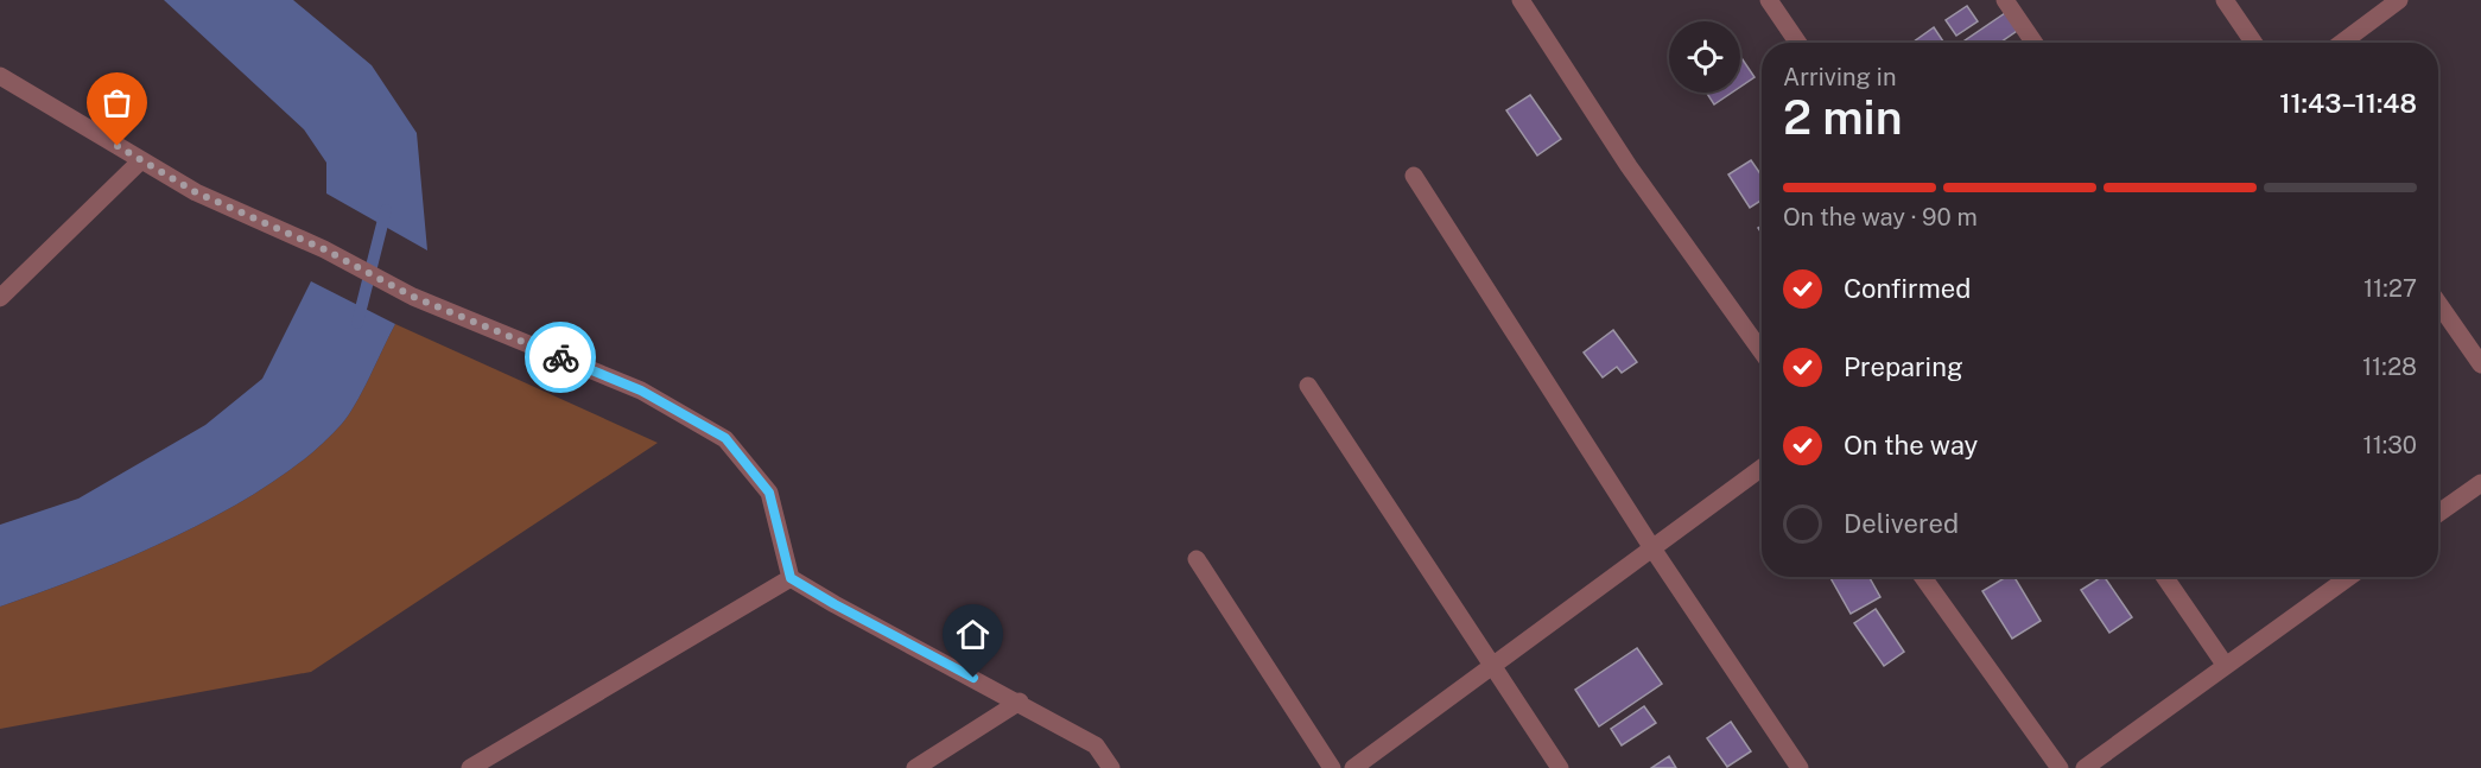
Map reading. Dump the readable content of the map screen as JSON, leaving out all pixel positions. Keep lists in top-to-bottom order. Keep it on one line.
{"page":{"heading":["2 min","Arriving in","11:43–11:48"],"bar":"On the way · 90 m","list":[["Confirmed","11:27"],["Preparing","11:28"],["On the way","11:30"],"Delivered"]}}
